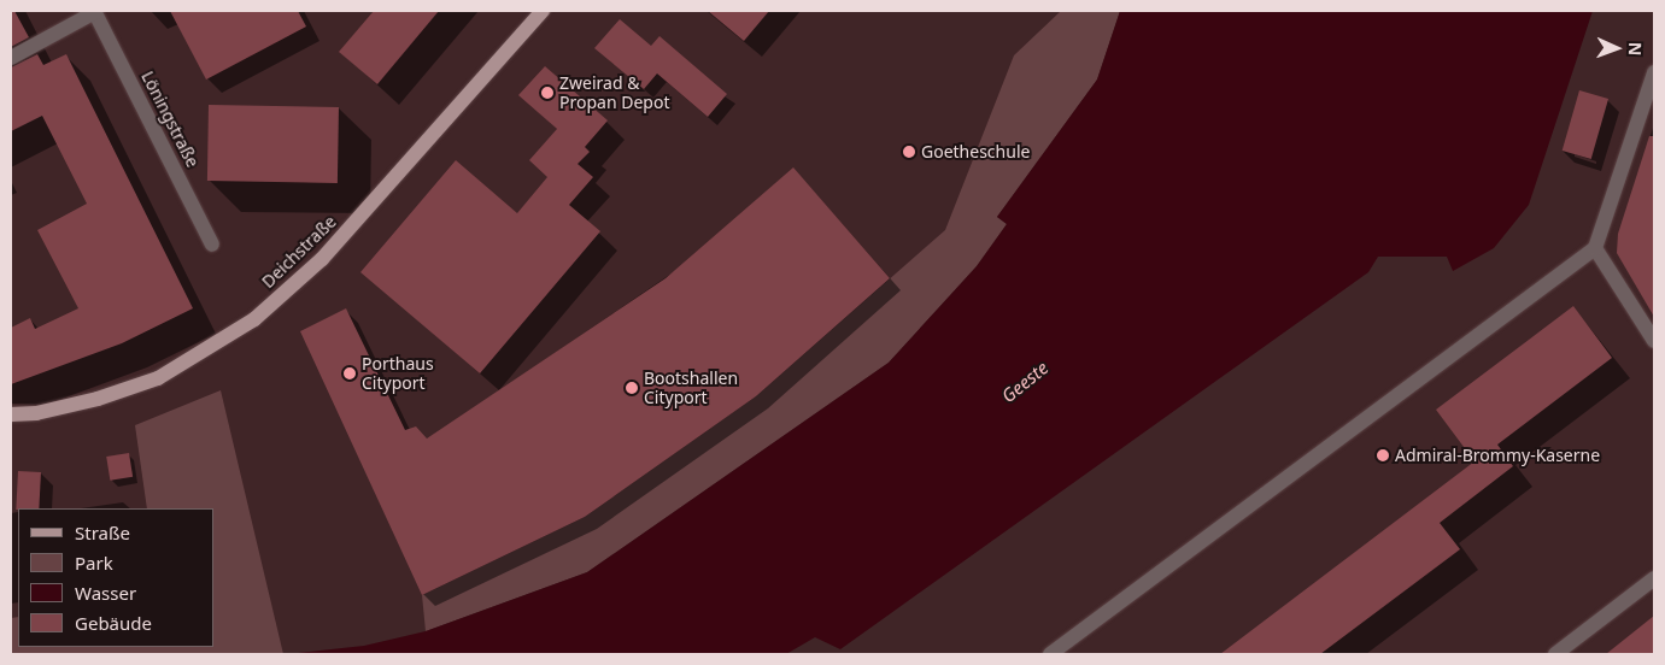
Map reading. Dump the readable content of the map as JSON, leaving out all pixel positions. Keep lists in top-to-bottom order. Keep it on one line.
{"streets":{"main road":["Deichstraße"],"street":["Löningstraße"]},"water":["Geeste"],"places":["Zweirad & Propan Depot","Goetheschule","Porthaus Cityport","Bootshallen Cityport","Admiral-Brommy-Kaserne"],"legend":["Straße","Park","Wasser","Gebäude"],"north":"right"}
